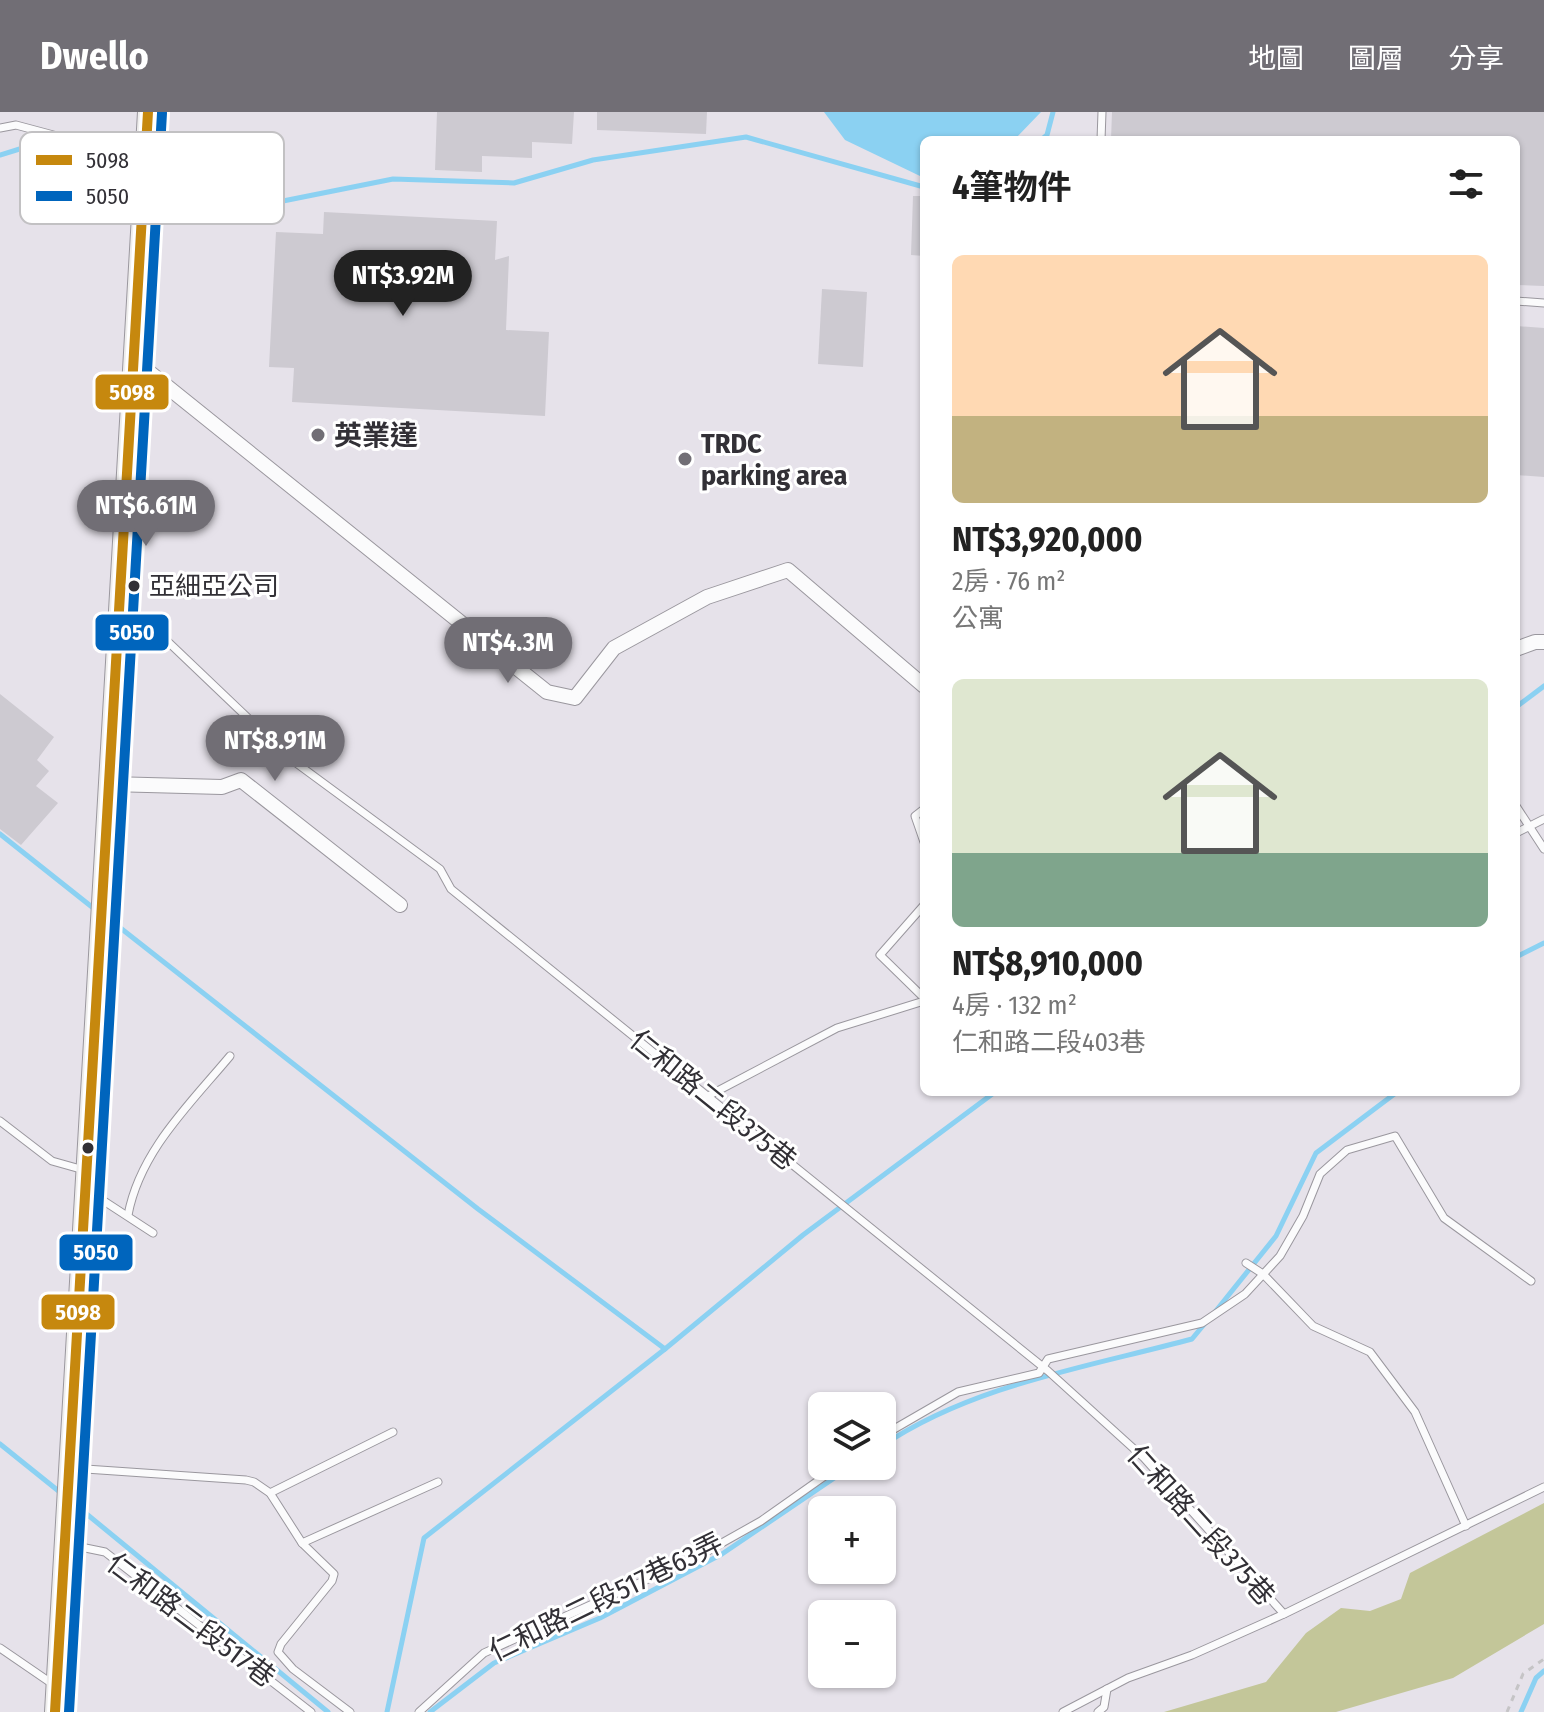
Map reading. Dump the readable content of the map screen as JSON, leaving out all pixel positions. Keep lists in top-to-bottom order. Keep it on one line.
{"streets":{"lane":["仁和路二段375巷","仁和路二段517巷63弄","仁和路二段517巷"]},"places":["英業達","TRDC parking area","亞細亞公司"],"lines":["transit line 5098","transit line 5050"],"legend":["5098","5050"],"page":{"header":"Dwello","nav":["地圖","圖層","分享"],"heading":"4筆物件","list":[{"name":"NT$3,920,000","note":"2房 · 76 m² · 公寓"},{"name":"NT$8,910,000","note":"4房 · 132 m² · 仁和路二段403巷"}],"price":["NT$3.92M","NT$6.61M","NT$4.3M","NT$8.91M"],"map_buttons":["+","−"]}}
